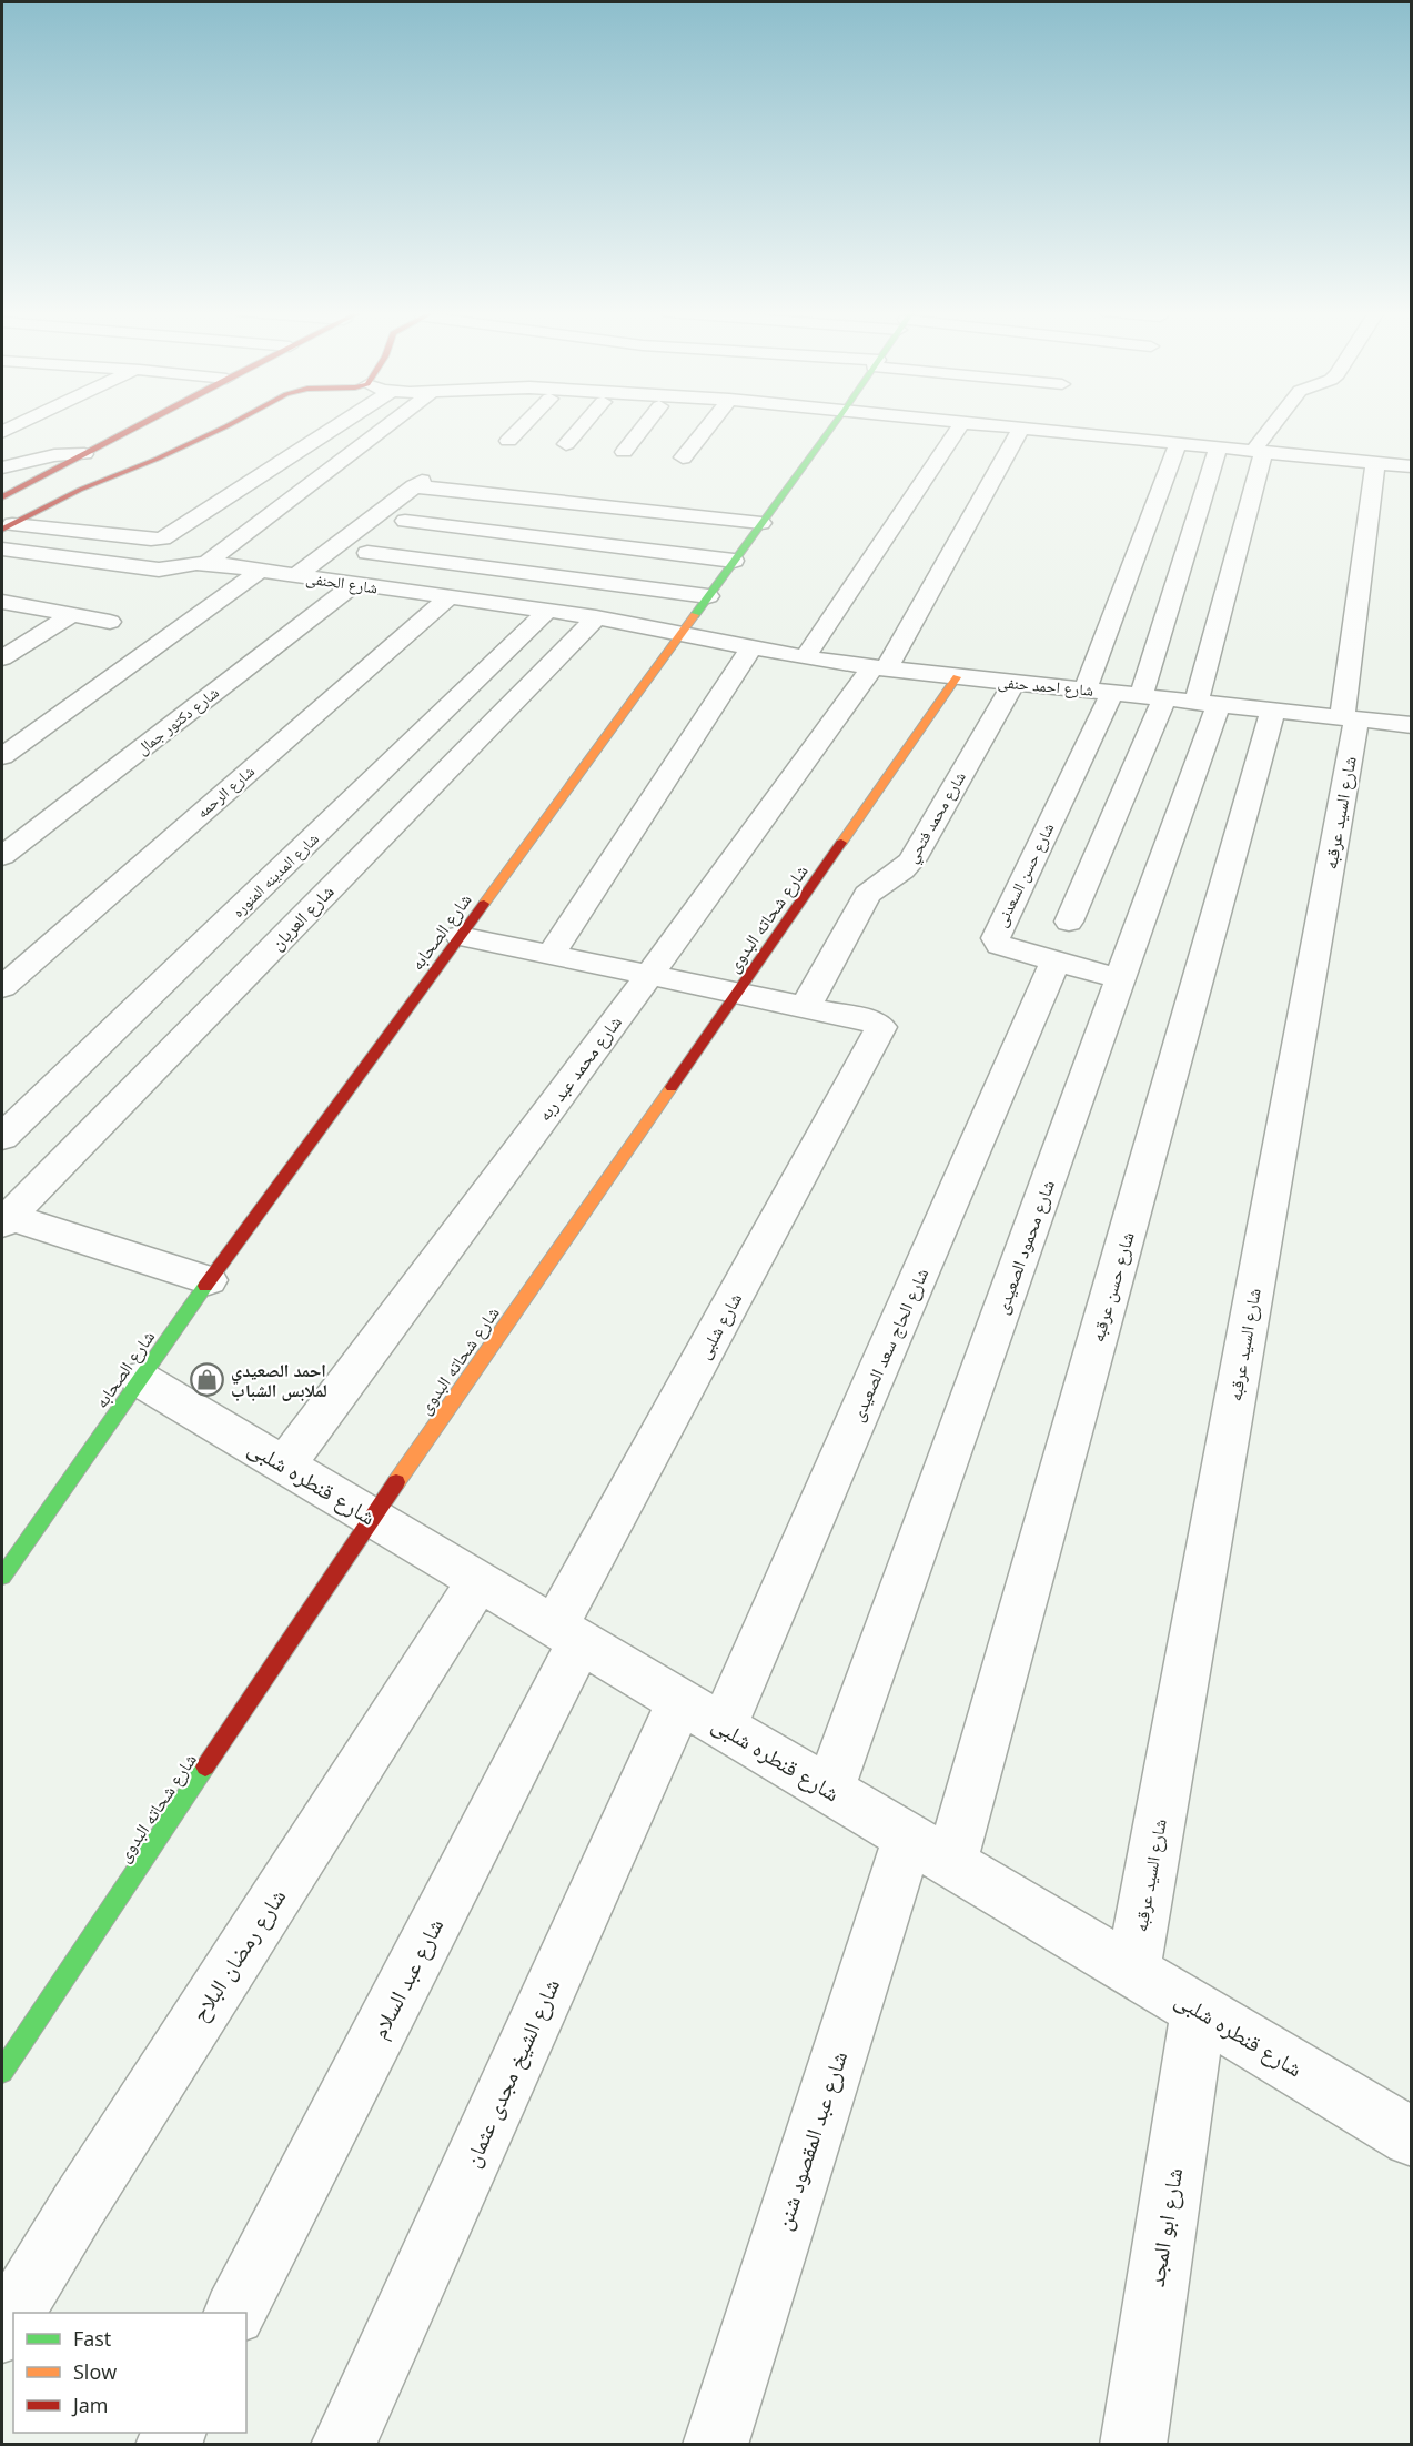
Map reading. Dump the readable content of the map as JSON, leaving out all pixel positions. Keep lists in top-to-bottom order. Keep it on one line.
{"streets":{"street":["شارع الحنفى","شارع احمد حنفى","شارع دكتور جمال","شارع الرحمه","شارع السيد عرقبه","شارع محمد فتحي","شارع المدينه المنوره","شارع حسن السعدنى","شارع العريان","شارع شحاته البدوى","شارع الصحابه","شارع محمد عبد ربه","شارع محمود الصعيدى","شارع حسن عرقبه","شارع شلبى","شارع الحاج سعد الصعيدى","شارع قنطره شلبى","شارع رمضان البلاح","شارع عبد السلام","شارع الشيخ مجدى عثمان","شارع عبد المقصود شنن","شارع ابو المجد"]},"crossings":[["شارع الحنفى","شارع احمد حنفى"],["شارع الحنفى","شارع دكتور جمال"],["شارع الحنفى","شارع الرحمه"],["شارع الحنفى","شارع المدينه المنوره"],["شارع الحنفى","شارع العريان"],["شارع الحنفى","شارع الصحابه"],["شارع احمد حنفى","شارع السيد عرقبه"],["شارع احمد حنفى","شارع محمد فتحي"],["شارع احمد حنفى","شارع حسن السعدنى"],["شارع احمد حنفى","شارع شحاته البدوى"],["شارع احمد حنفى","شارع الصحابه"],["شارع احمد حنفى","شارع محمد عبد ربه"],["شارع احمد حنفى","شارع محمود الصعيدى"],["شارع احمد حنفى","شارع حسن عرقبه"],["شارع دكتور جمال","شارع الصحابه"],["شارع السيد عرقبه","شارع قنطره شلبى"],["شارع محمد فتحي","شارع شلبى"],["شارع حسن السعدنى","شارع محمود الصعيدى"],["شارع حسن السعدنى","شارع الحاج سعد الصعيدى"],["شارع شحاته البدوى","شارع قنطره شلبى"],["شارع الصحابه","شارع قنطره شلبى"],["شارع محمد عبد ربه","شارع قنطره شلبى"],["شارع محمود الصعيدى","شارع قنطره شلبى"],["شارع حسن عرقبه","شارع قنطره شلبى"],["شارع حسن عرقبه","شارع عبد المقصود شنن"],["شارع شلبى","شارع قنطره شلبى"],["شارع شلبى","شارع عبد السلام"],["شارع الحاج سعد الصعيدى","شارع قنطره شلبى"],["شارع الحاج سعد الصعيدى","شارع الشيخ مجدى عثمان"],["شارع قنطره شلبى","شارع رمضان البلاح"],["شارع قنطره شلبى","شارع عبد السلام"],["شارع قنطره شلبى","شارع الشيخ مجدى عثمان"],["شارع قنطره شلبى","شارع عبد المقصود شنن"],["شارع قنطره شلبى","شارع ابو المجد"]],"places":{"shop":["احمد الصعيدي لملابس الشباب"]},"legend":["Fast","Slow","Jam"]}
